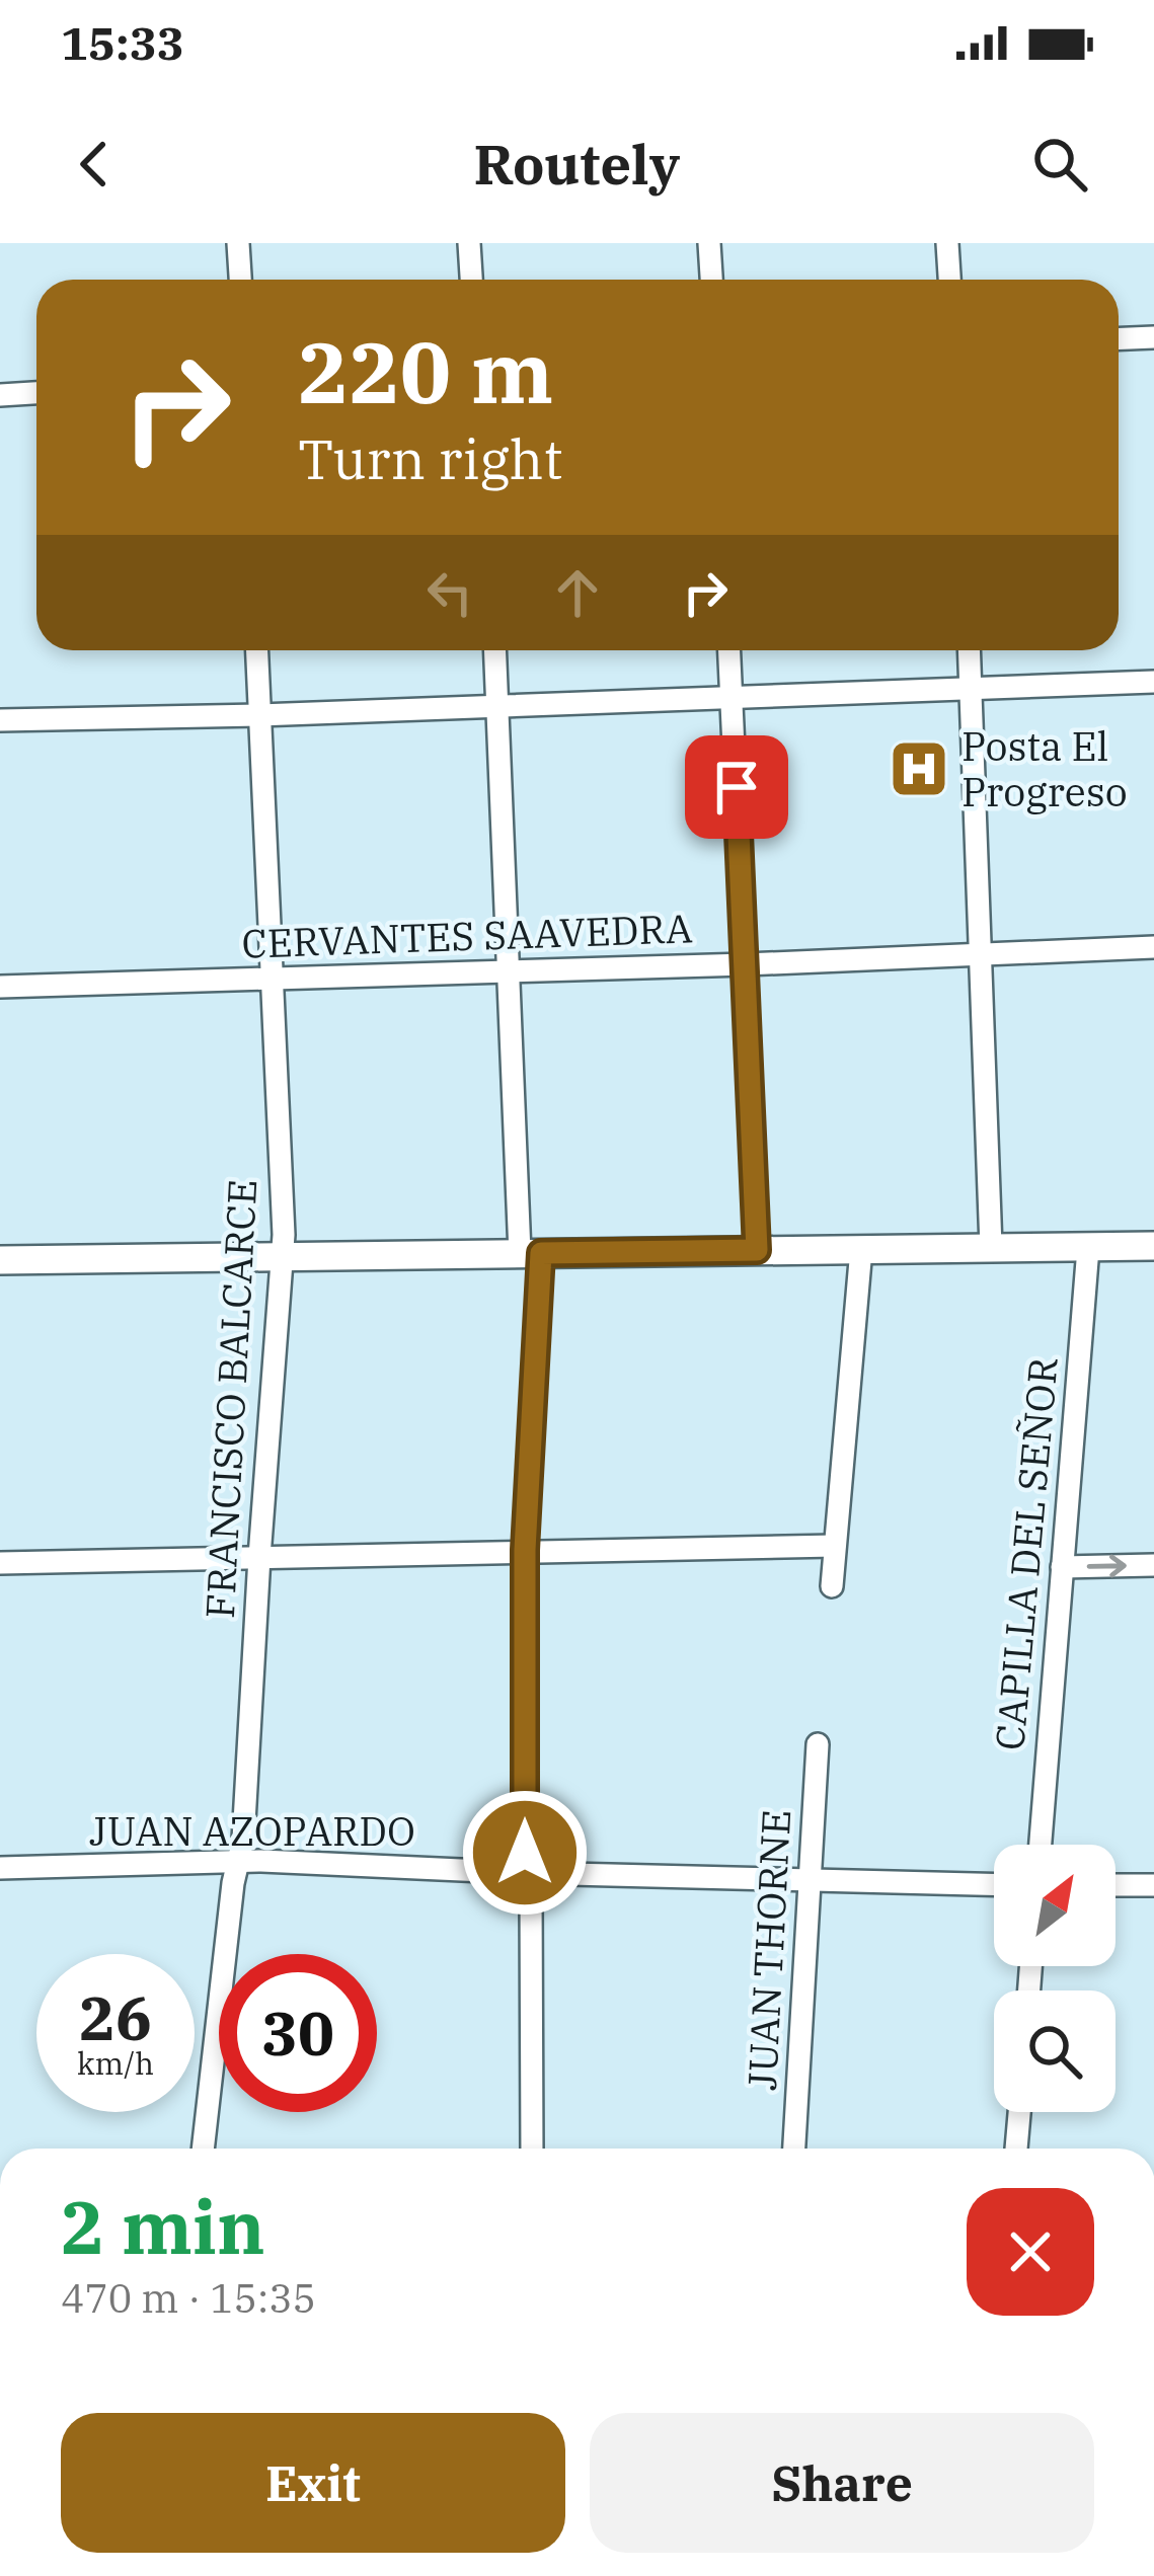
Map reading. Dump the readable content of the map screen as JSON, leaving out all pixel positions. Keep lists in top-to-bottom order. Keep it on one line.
{"streets":{"street":["CERVANTES SAAVEDRA","FRANCISCO BALCARCE","CAPILLA DEL SEÑOR","JUAN AZOPARDO","JUAN THORNE"]},"crossings":[["CERVANTES SAAVEDRA","FRANCISCO BALCARCE"],["FRANCISCO BALCARCE","JUAN AZOPARDO"],["JUAN AZOPARDO","JUAN THORNE"]],"places":{"hospital":["Posta El Progreso"]},"north":"top right","page":{"status":"15:33","header":"Routely","turn":["220 m","Turn right"],"speed":"26 km/h","limit":"30","heading":["2 min","470 m · 15:35"],"buttons":["Exit","Share"]}}
